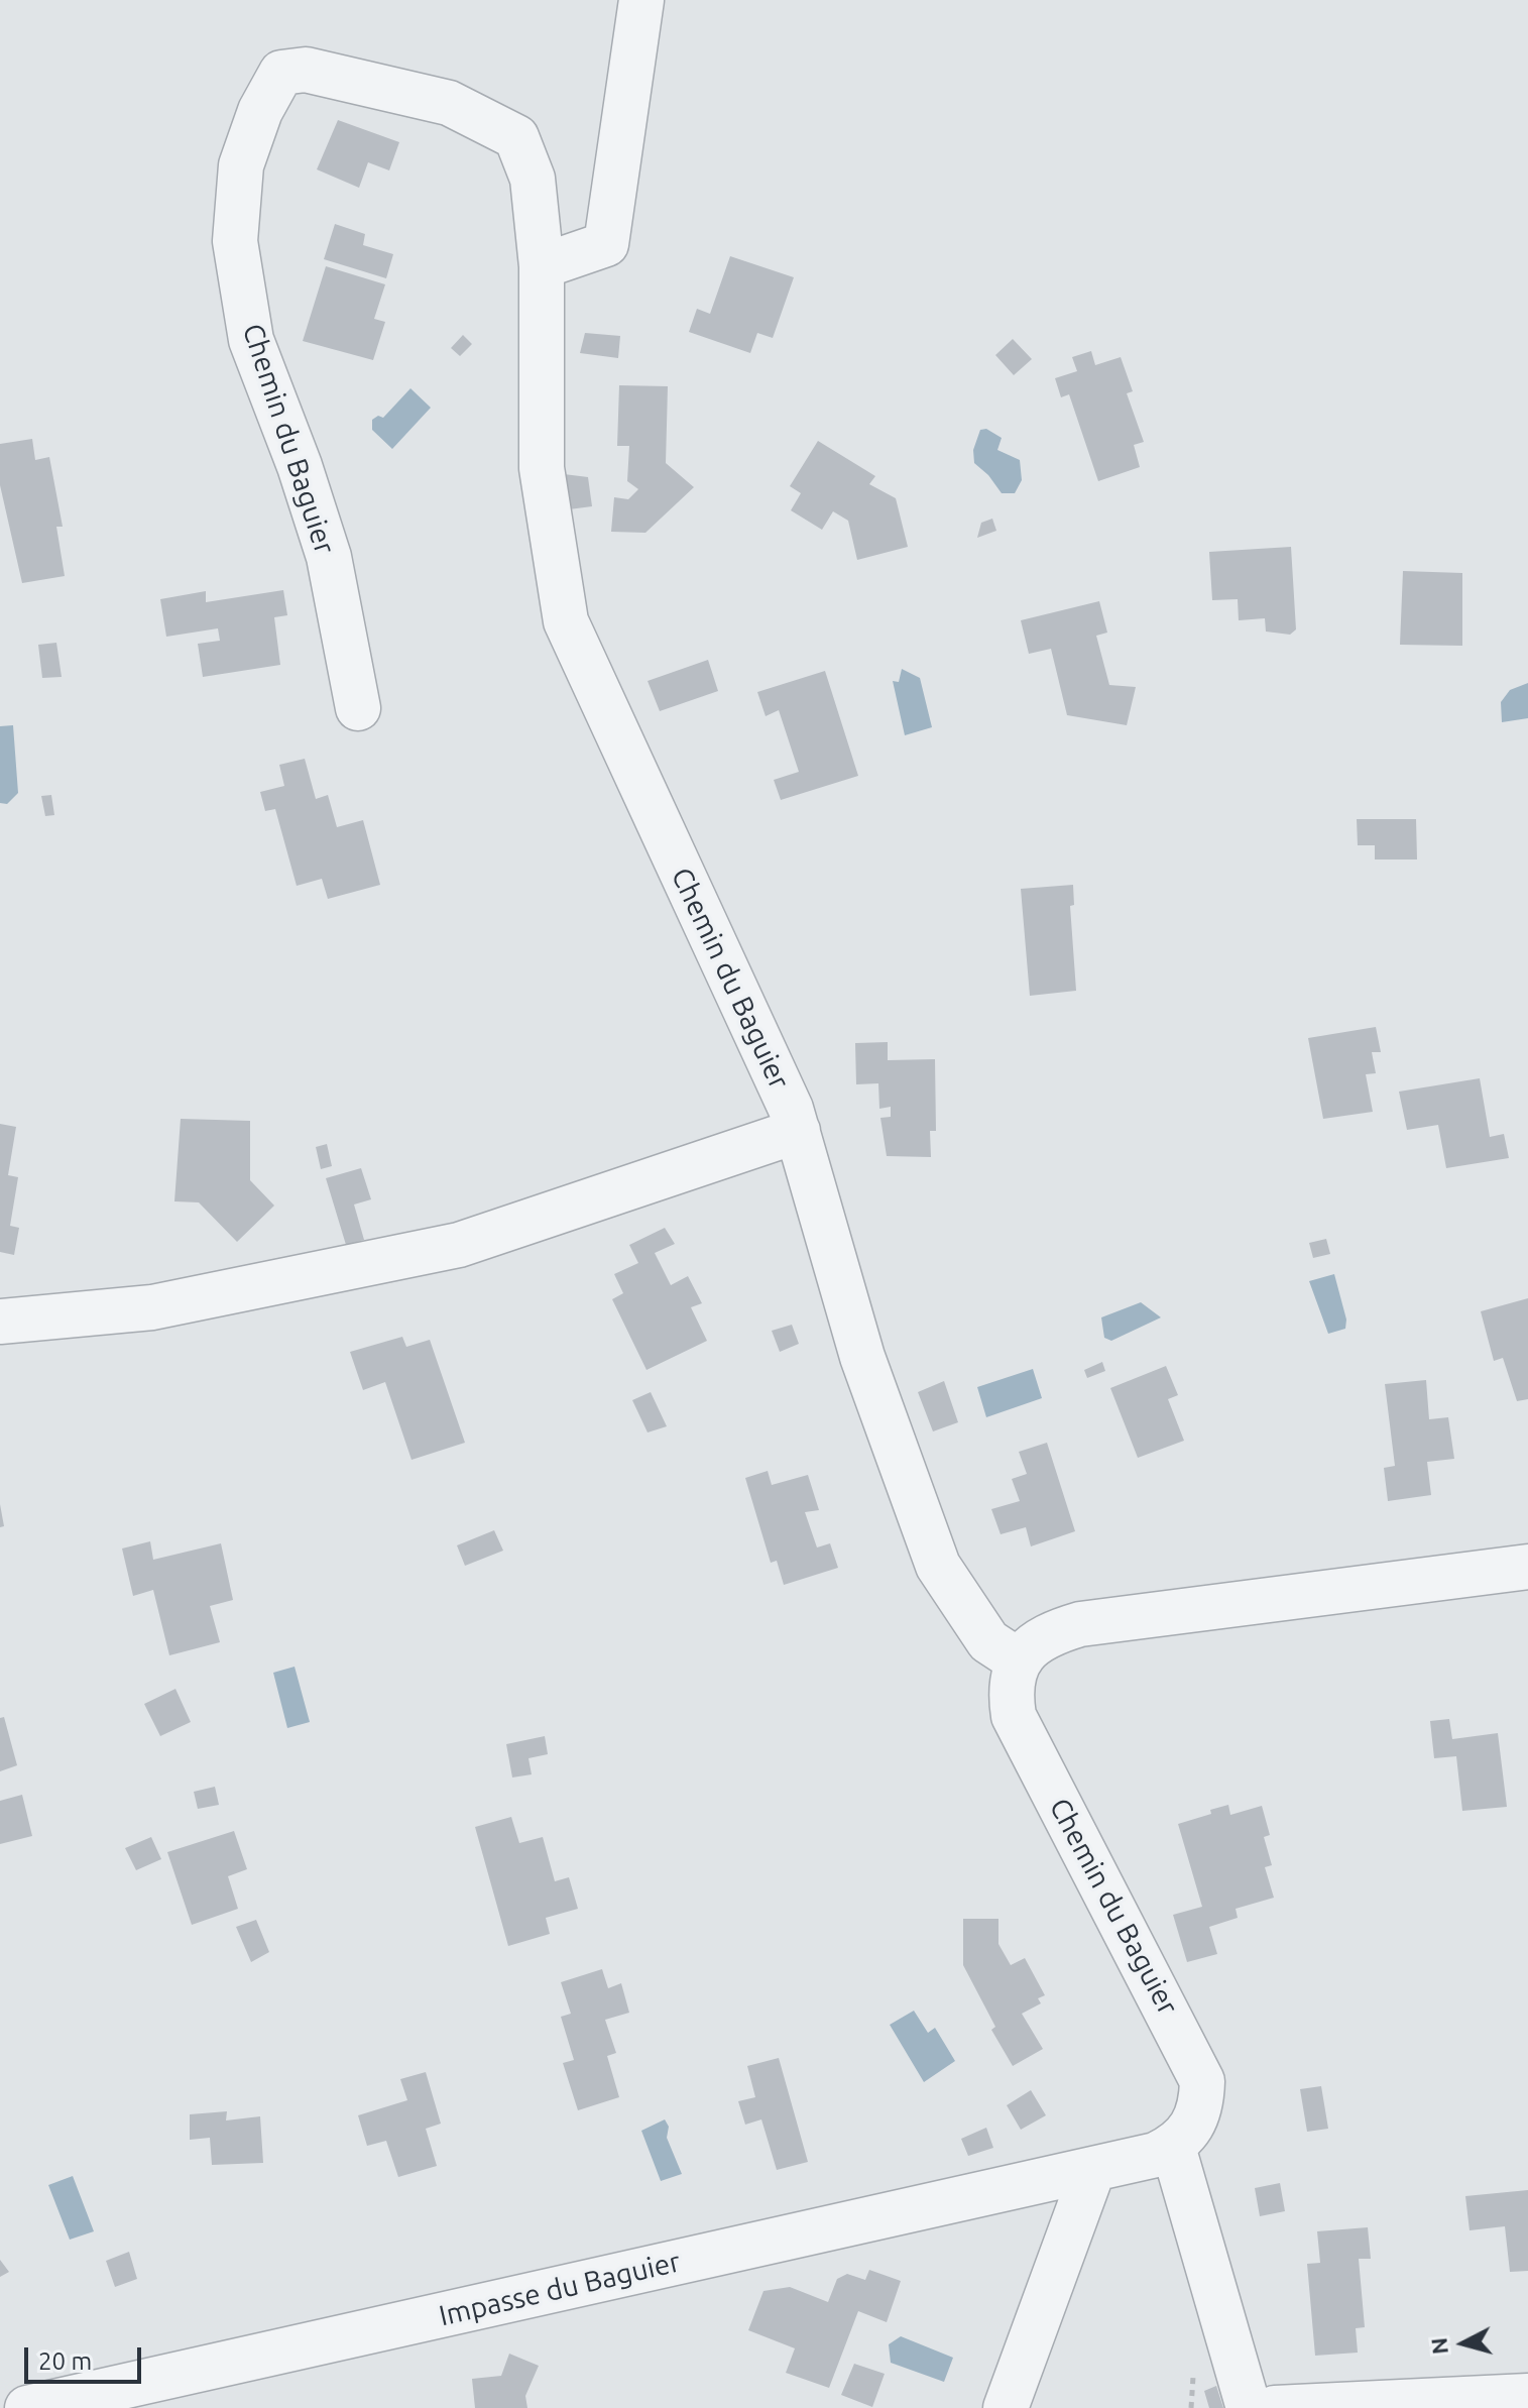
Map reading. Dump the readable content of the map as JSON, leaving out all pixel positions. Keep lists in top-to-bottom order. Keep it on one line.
{"streets":{"street":["Chemin du Baguier","Impasse du Baguier"]},"scale_bar":"20 m","north":"left"}
